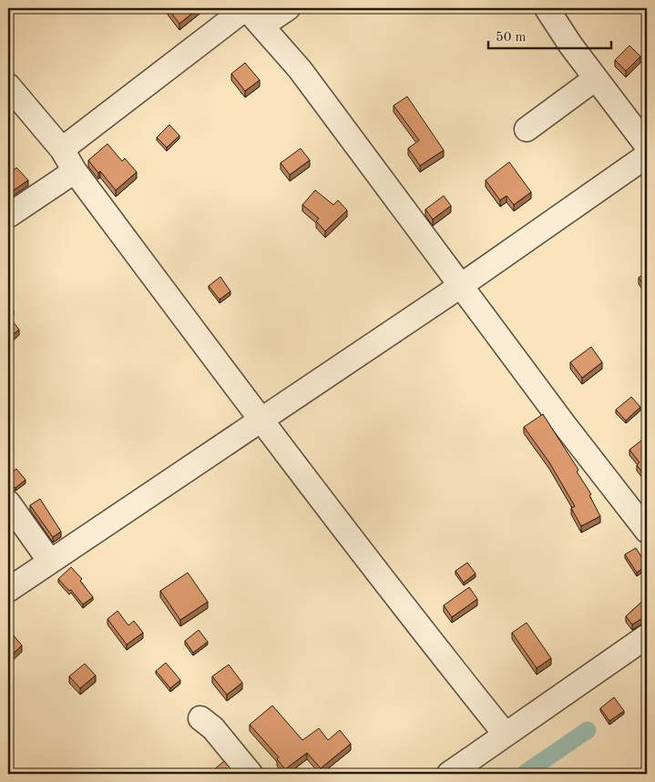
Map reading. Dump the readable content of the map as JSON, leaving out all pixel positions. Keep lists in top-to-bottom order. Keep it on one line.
{"scale_bar":"50 m"}
